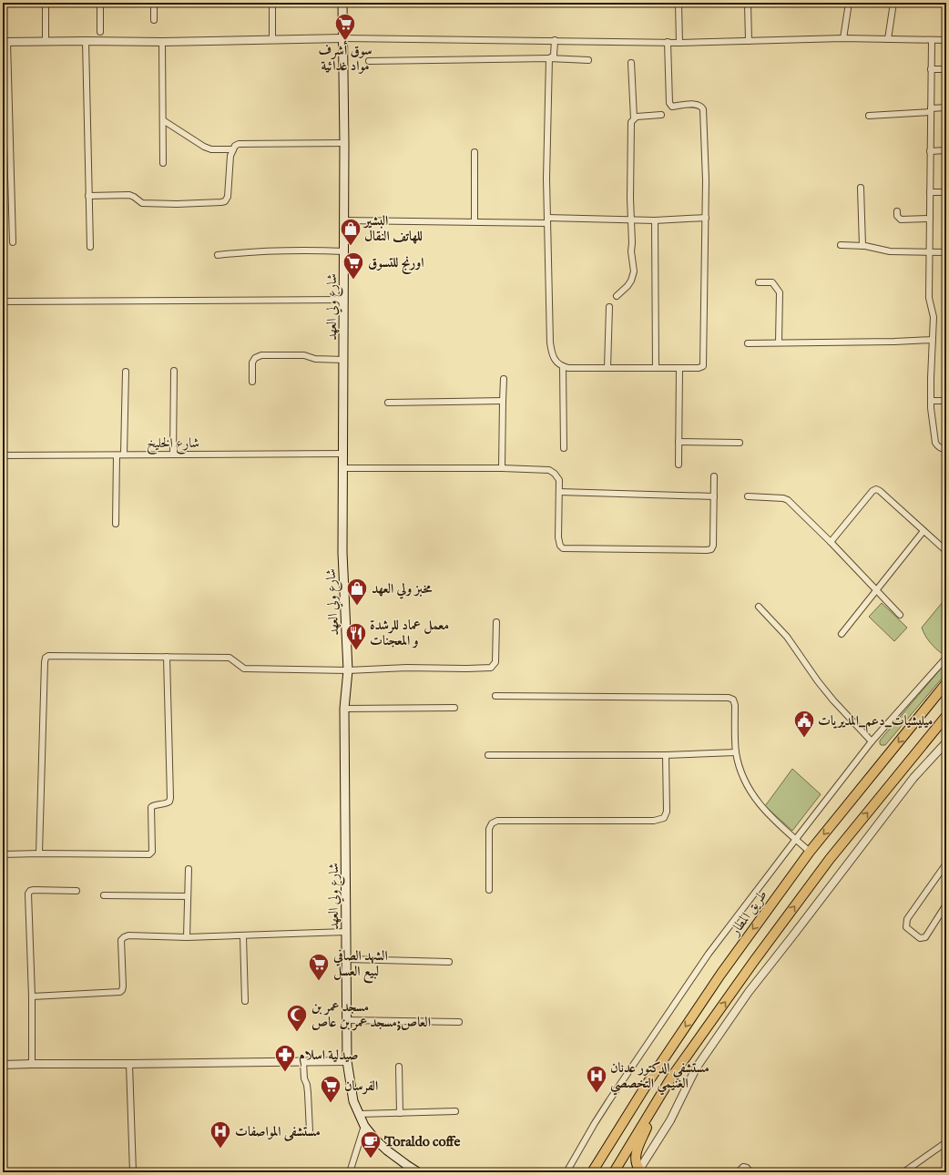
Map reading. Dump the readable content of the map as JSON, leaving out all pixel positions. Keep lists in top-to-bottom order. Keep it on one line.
{"streets":{"highway":["طريق المطار"],"main road":["شارع ولي العهد"],"street":["شارع الخليخ"]},"crossings":[["شارع ولي العهد","شارع الخليخ"]],"places":{"supermarket":["سوق أشرف مواد غدائية","اورنج للتسوق","الشهد الصافي لبيع العسل","الفرسان"],"shop":["البشير للهاتف النقال","مخبز ولي العهد"],"restaurant":["معمل عماد للرشدة و المعجنات"],"public building":["ميليشيات_دعم_المديريات"],"mosque":["مسجد عمر بن العاص;مسجد عمر بن عاص"],"pharmacy":["صيدلية اسلام"],"hospital":["مستشفي الدكتور عدنان الغنيمي التخصصي","مستشفى المواصفات"],"cafe":["Toraldo coffe"]}}
